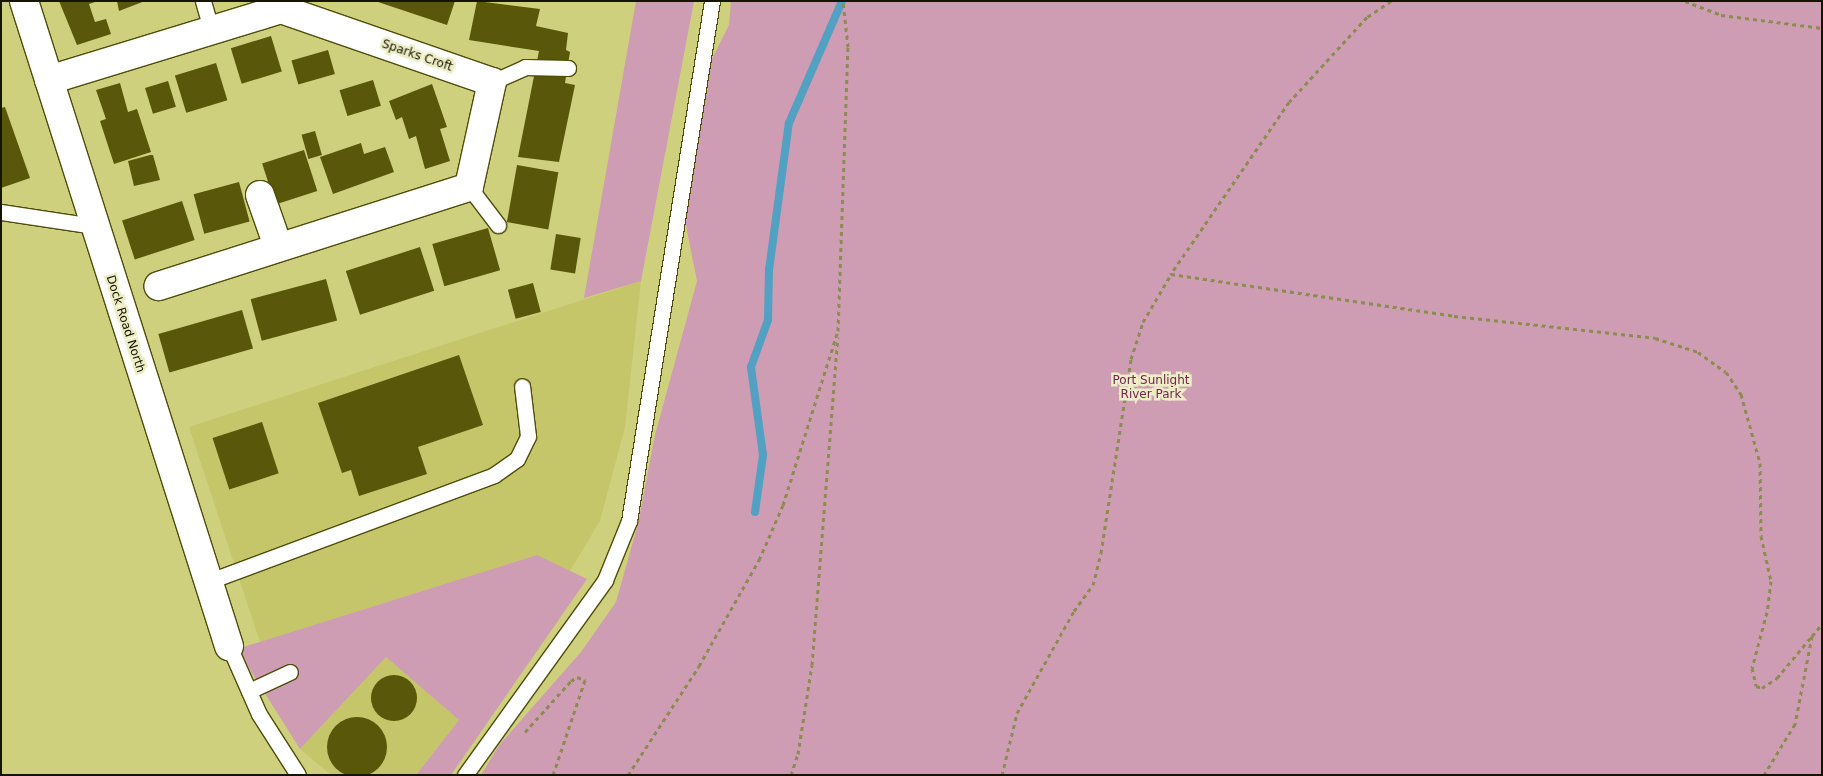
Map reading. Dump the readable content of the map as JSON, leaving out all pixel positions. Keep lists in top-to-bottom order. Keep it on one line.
{"streets":{"street":["Sparks Croft","Dock Road North"]},"crossings":[["Sparks Croft","Dock Road North"]],"parks":["Port Sunlight River Park"]}
